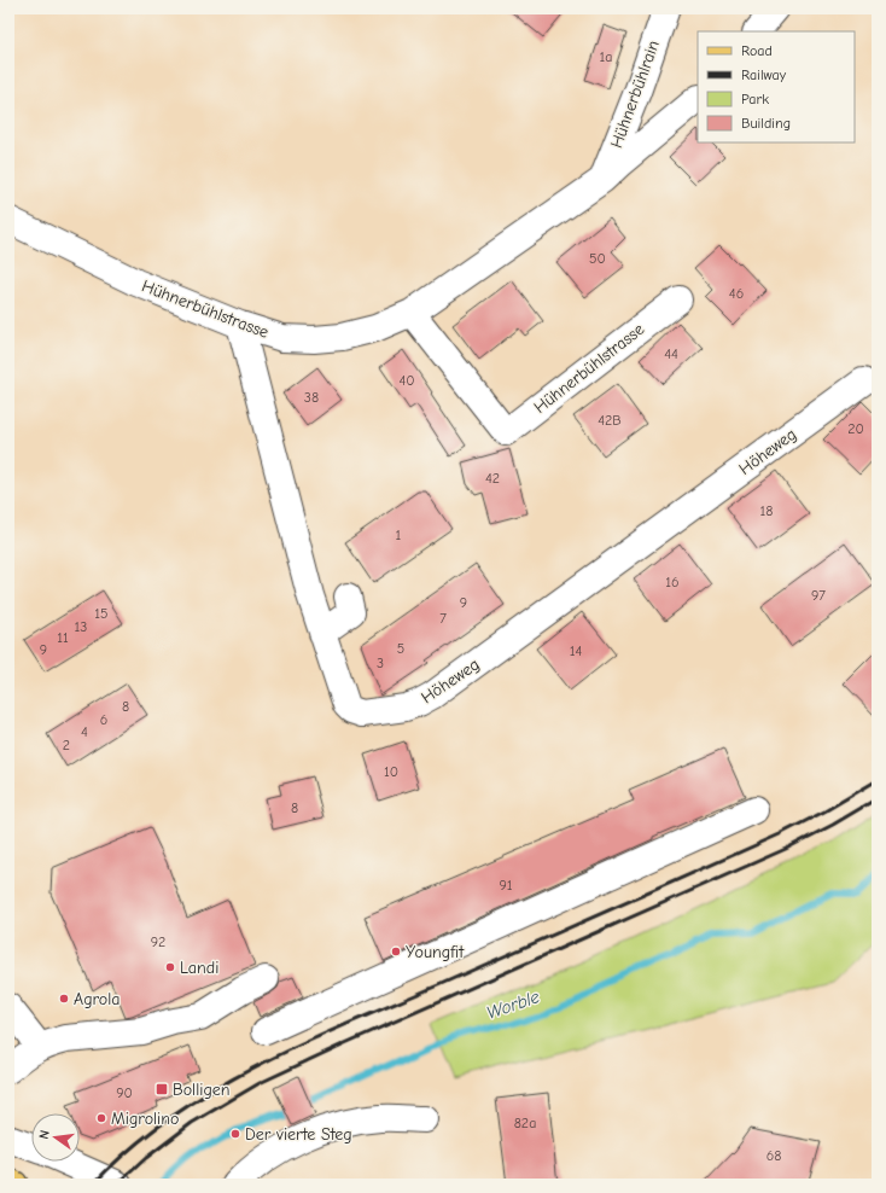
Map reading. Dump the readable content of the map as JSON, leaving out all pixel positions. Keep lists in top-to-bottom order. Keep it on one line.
{"streets":{"street":["Hühnerbühlrain","Hühnerbühlstrasse","Höheweg"]},"crossings":[["Hühnerbühlrain","Hühnerbühlstrasse"],["Hühnerbühlstrasse","Höheweg"]],"water":["Worble"],"places":{"other":["Youngfit","Landi","Agrola","Migrolino","Der vierte Steg"],"transit":["Bolligen"]},"house_numbers":["1a","50","46","44","40","38","42B","20","42","18","1","16","97","9","15","7","13","11","5","9","14","3","8","6","4","2","10","8","91","92","90","82a","68"],"legend":["Road","Railway","Park","Building"],"north":"left"}
